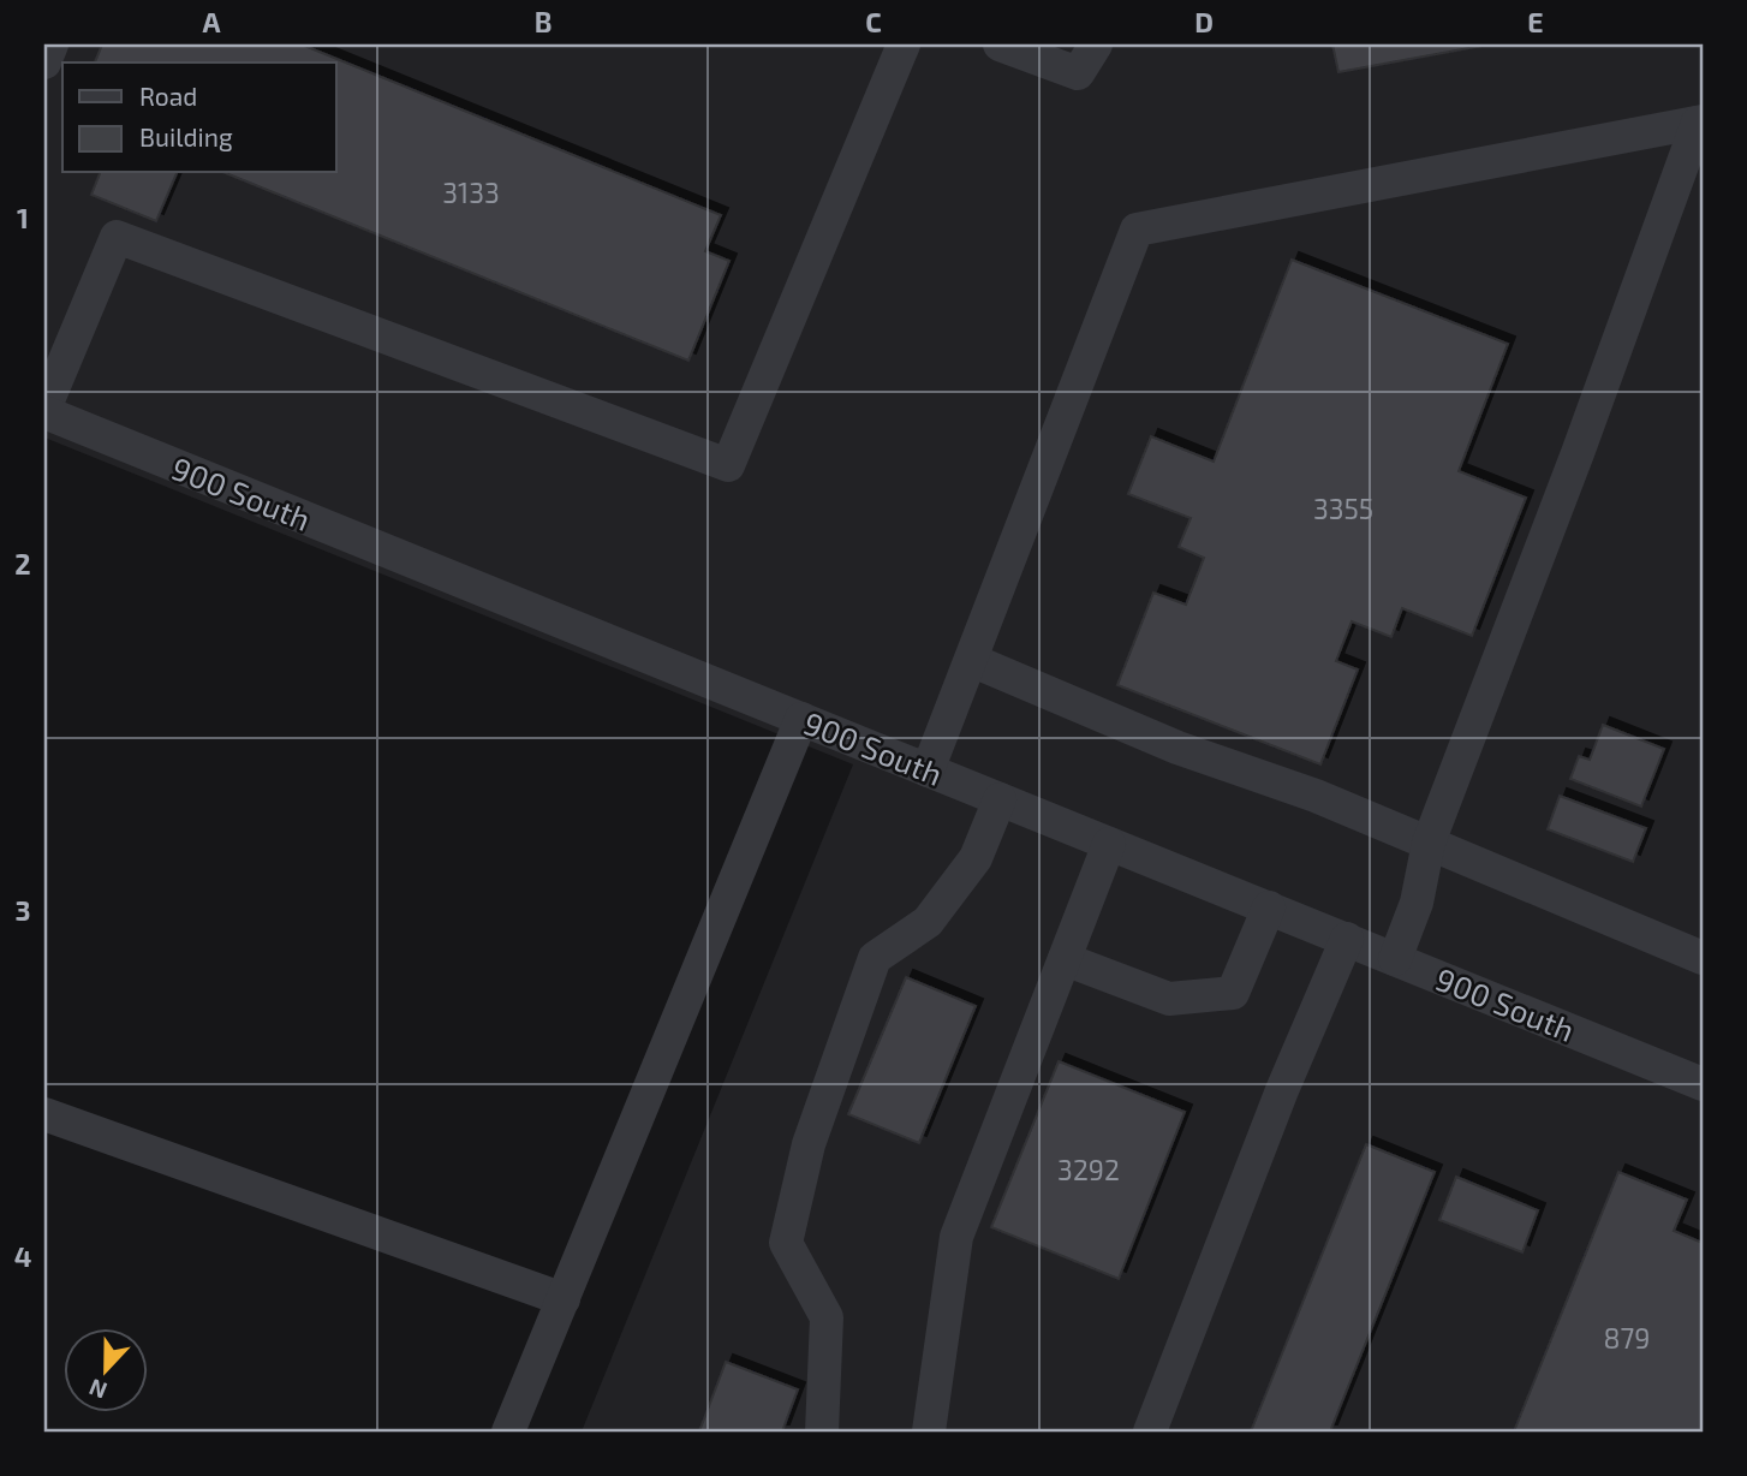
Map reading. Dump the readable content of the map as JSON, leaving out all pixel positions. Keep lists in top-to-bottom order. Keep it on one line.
{"streets":{"street":["900 South"]},"house_numbers":["3133","3355","3292","879"],"legend":["Road","Building"],"north":"bottom","grid":{"columns":["A","B","C","D","E"],"rows":["1","2","3","4"]}}
